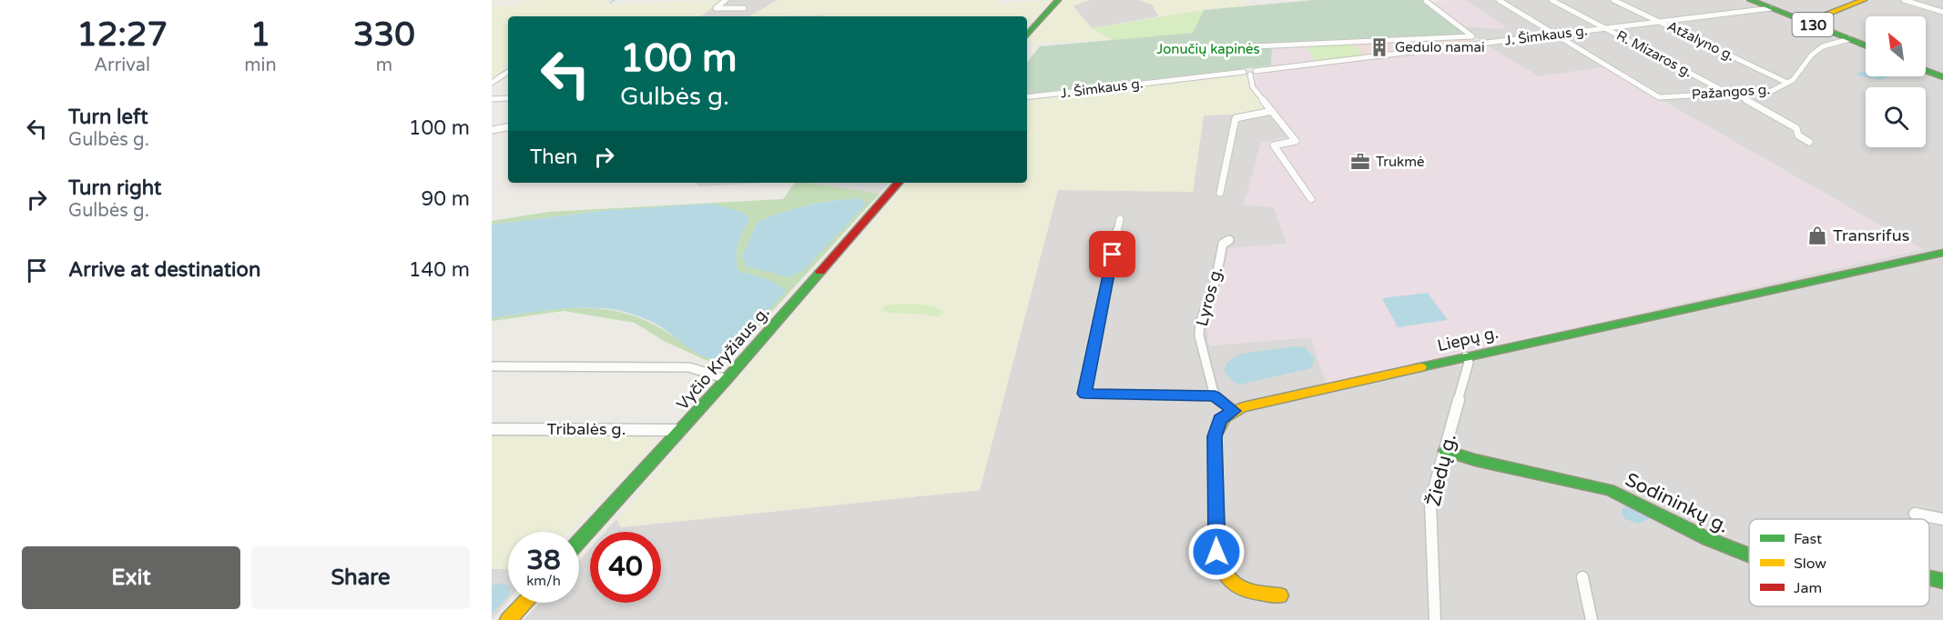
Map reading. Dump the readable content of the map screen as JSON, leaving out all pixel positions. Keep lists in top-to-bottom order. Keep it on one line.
{"streets":{"street":["130","J. Šimkaus g.","Atžalyno g.","R. Mizaros g.","Pažangos g.","Lyros g.","Liepų g.","Vyčio Kryžiaus g.","Tribalės g.","Žiedų g.","Sodininkų g."]},"crossings":[["130","J. Šimkaus g."],["130","Pažangos g."],["J. Šimkaus g.","Atžalyno g."],["J. Šimkaus g.","R. Mizaros g."],["J. Šimkaus g.","Pažangos g."],["Atžalyno g.","Pažangos g."],["R. Mizaros g.","Pažangos g."],["Liepų g.","Žiedų g."],["Vyčio Kryžiaus g.","Tribalės g."],["Žiedų g.","Sodininkų g."]],"parks":["Jonučių kapinės"],"places":{"building":["Gedulo namai"],"office":["Trukmė"],"shop":["Transrifus"]},"legend":["Fast","Slow","Jam"],"north":"top left","page":{"eta":["12:27","Arrival","1","min","330","m"],"turn":["100 m","Gulbės g."],"list":[{"name":"Turn left","note":"Gulbės g.","value":"100 m"},{"name":"Turn right","note":"Gulbės g.","value":"90 m"},{"name":"Arrive at destination","value":"140 m"}],"then":"Then","speed":"38 km/h","limit":"40","buttons":["Exit","Share"]}}
